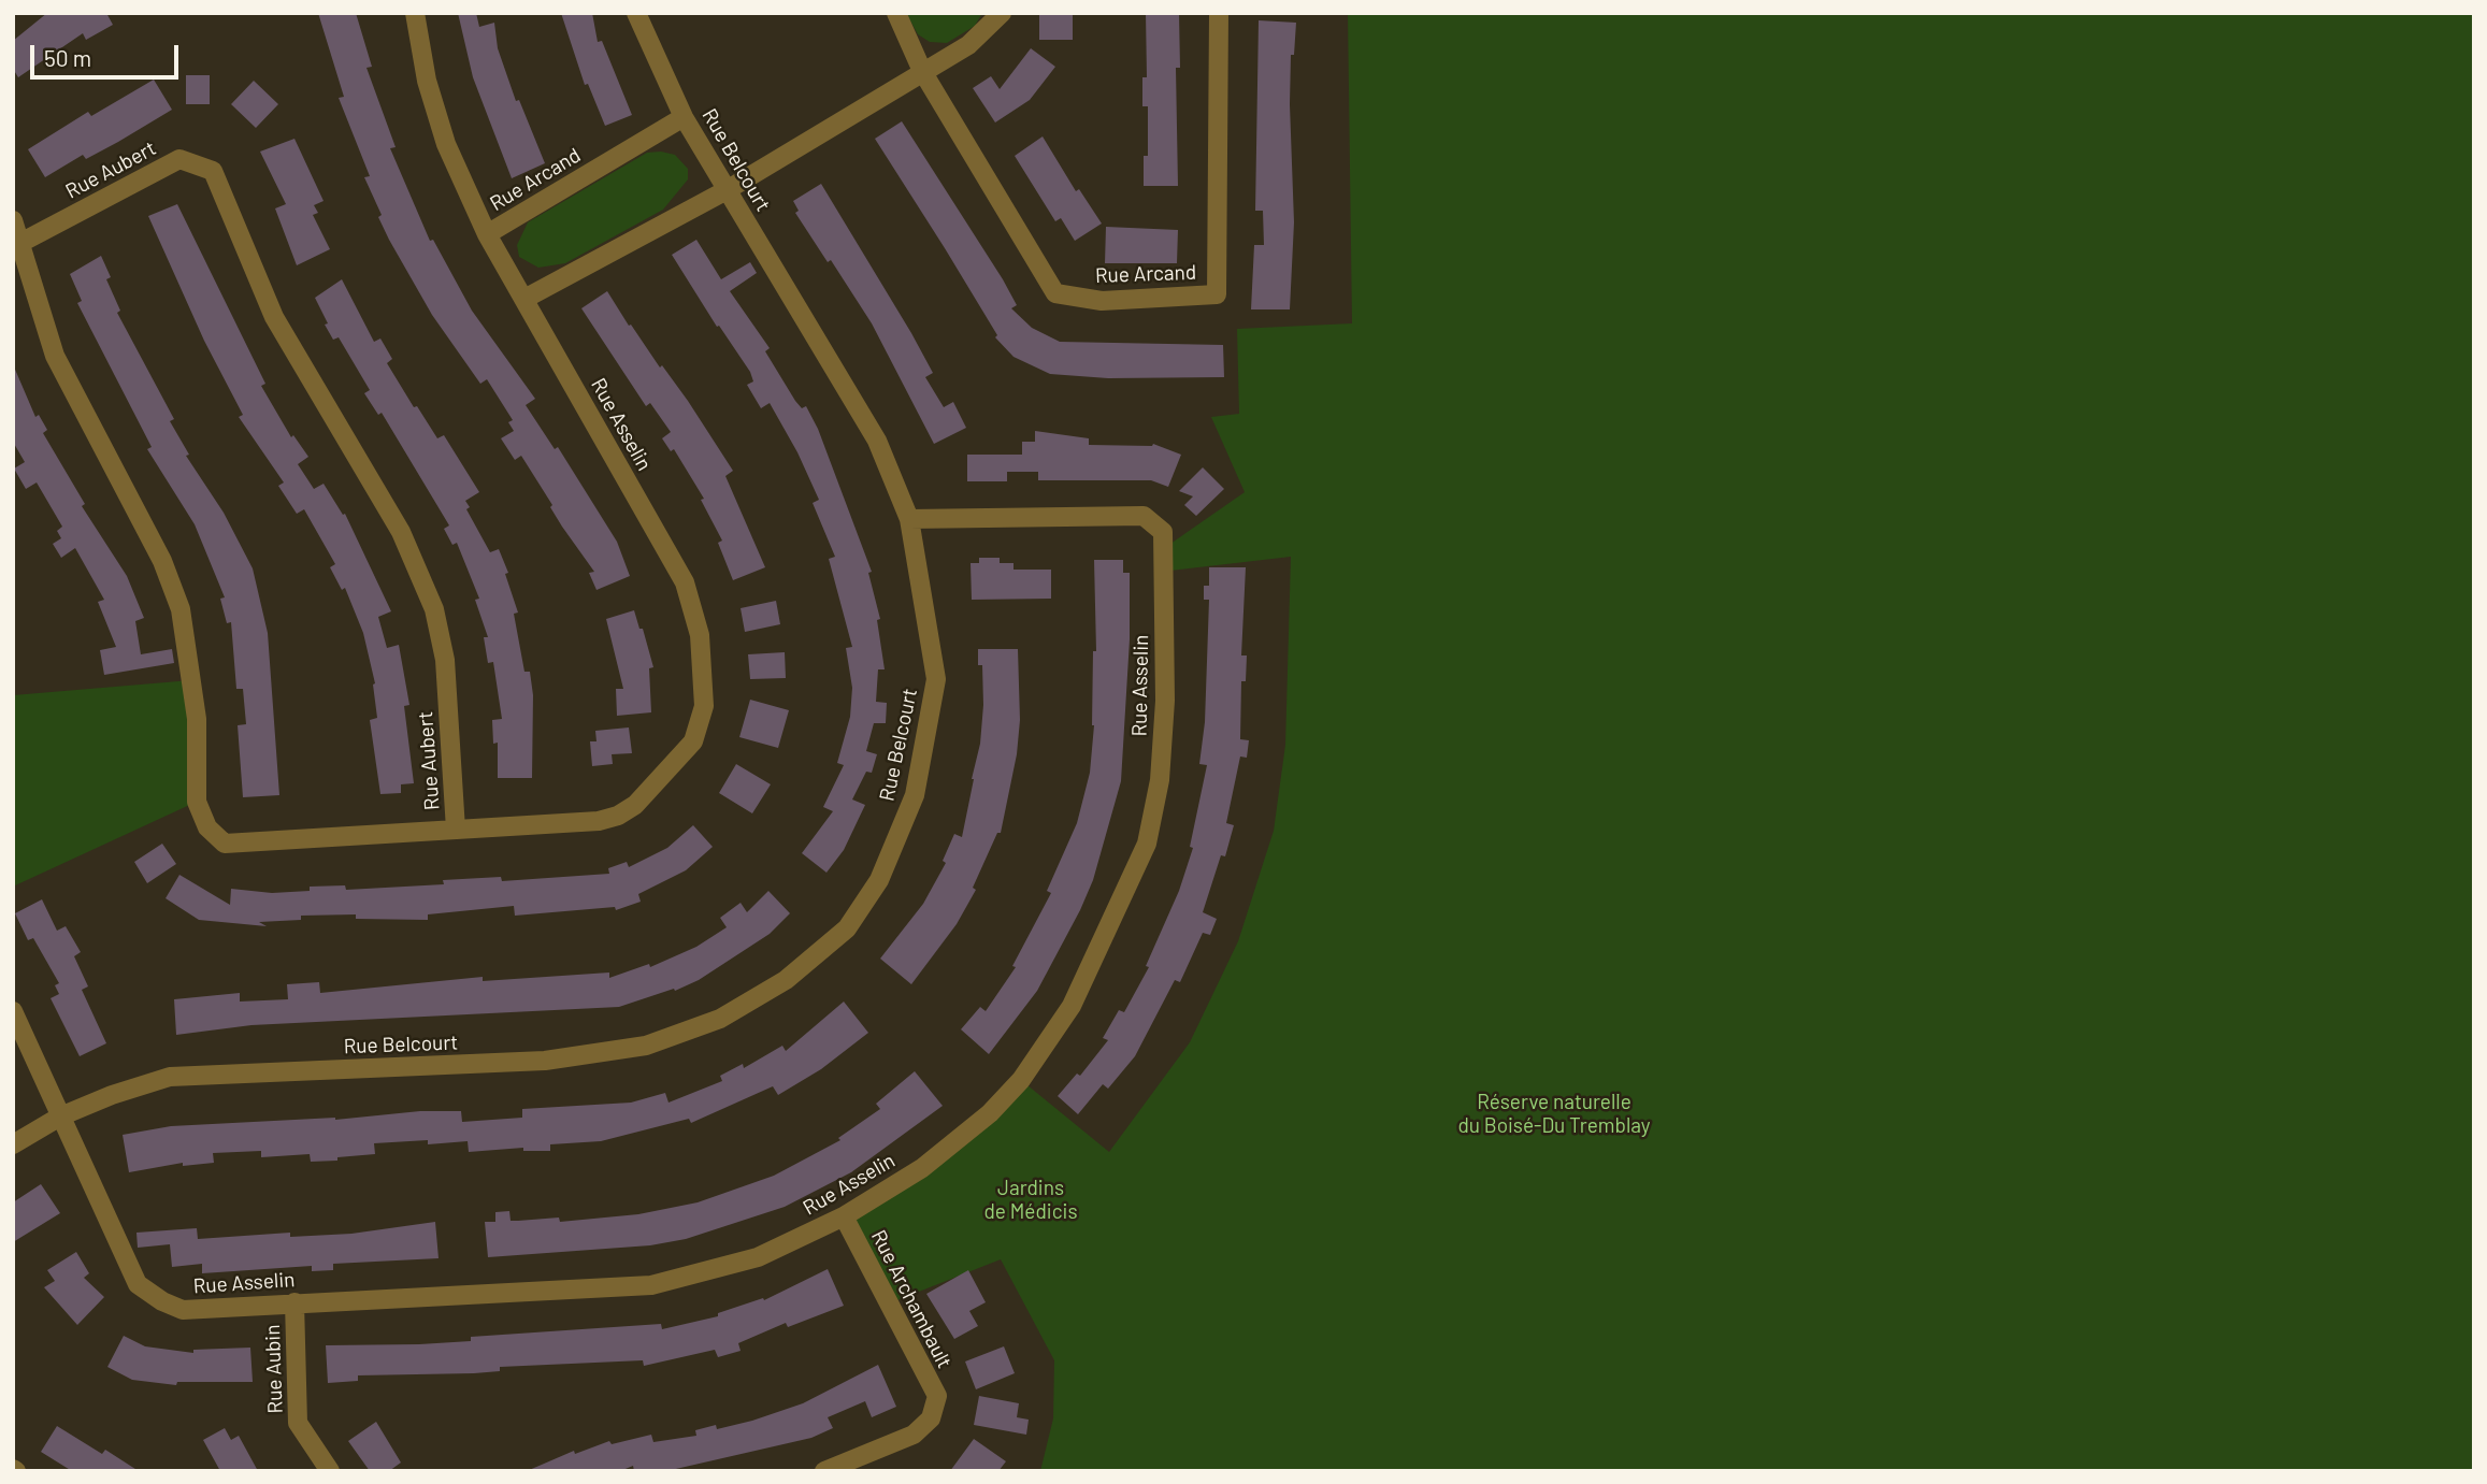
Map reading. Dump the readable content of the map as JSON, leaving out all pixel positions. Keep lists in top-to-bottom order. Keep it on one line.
{"streets":{"street":["Rue Belcourt","Rue Aubert","Rue Arcand","Rue Asselin","Rue Archambault","Rue Aubin"]},"crossings":[["Rue Belcourt","Rue Arcand"],["Rue Belcourt","Rue Asselin"],["Rue Aubert","Rue Asselin"],["Rue Arcand","Rue Asselin"],["Rue Asselin","Rue Archambault"],["Rue Asselin","Rue Aubin"]],"parks":["Réserve naturelle du Boisé-Du Tremblay","Jardins de Médicis"],"scale_bar":"50 m"}
